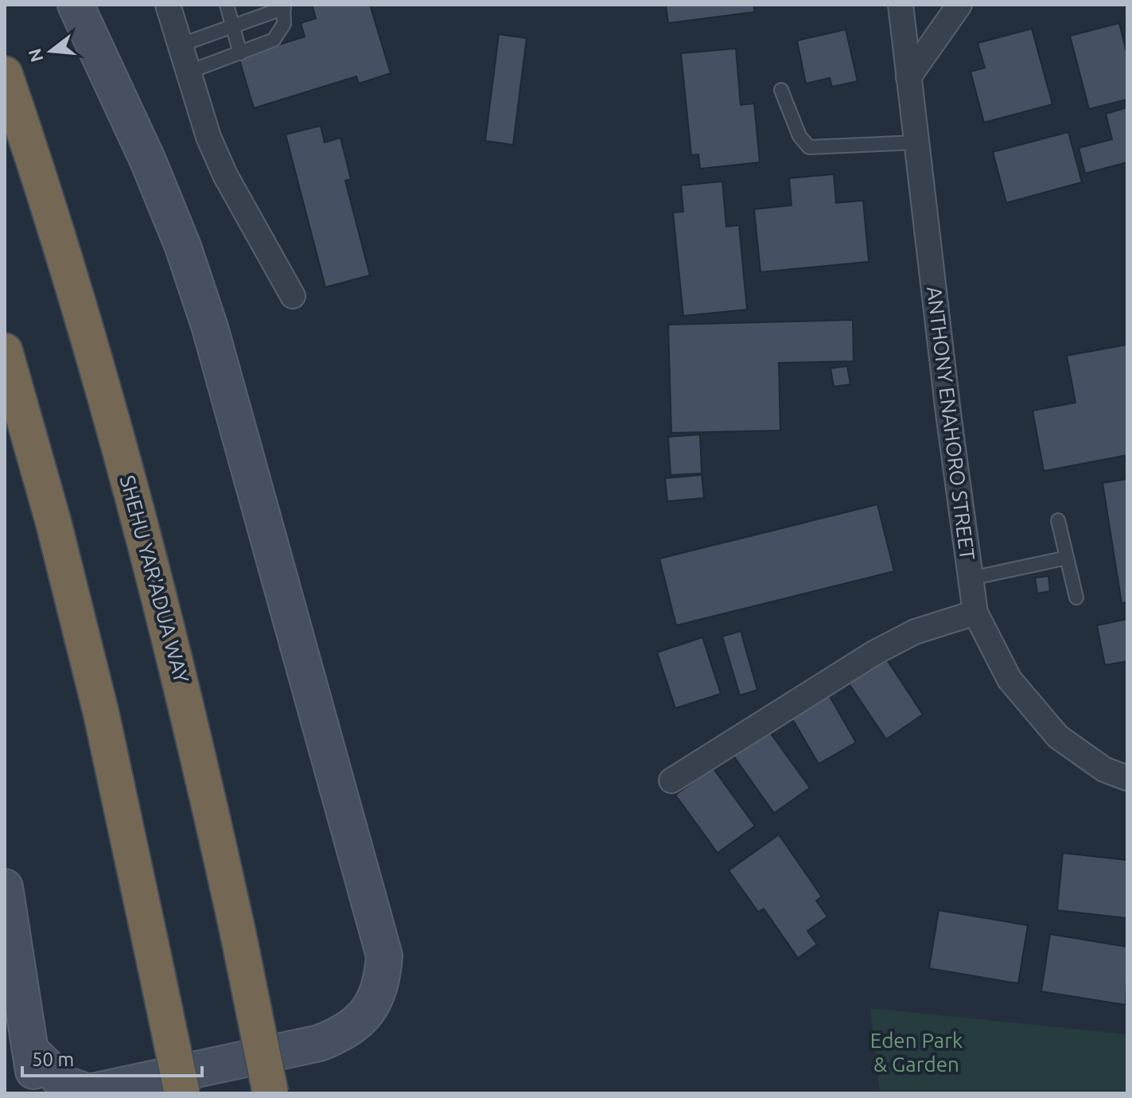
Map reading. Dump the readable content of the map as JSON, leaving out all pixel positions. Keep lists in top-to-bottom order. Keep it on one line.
{"streets":{"highway":["SHEHU YAR'ADUA WAY"],"street":["ANTHONY ENAHORO STREET"]},"parks":["Eden Park & Garden"],"scale_bar":"50 m","north":"left"}
